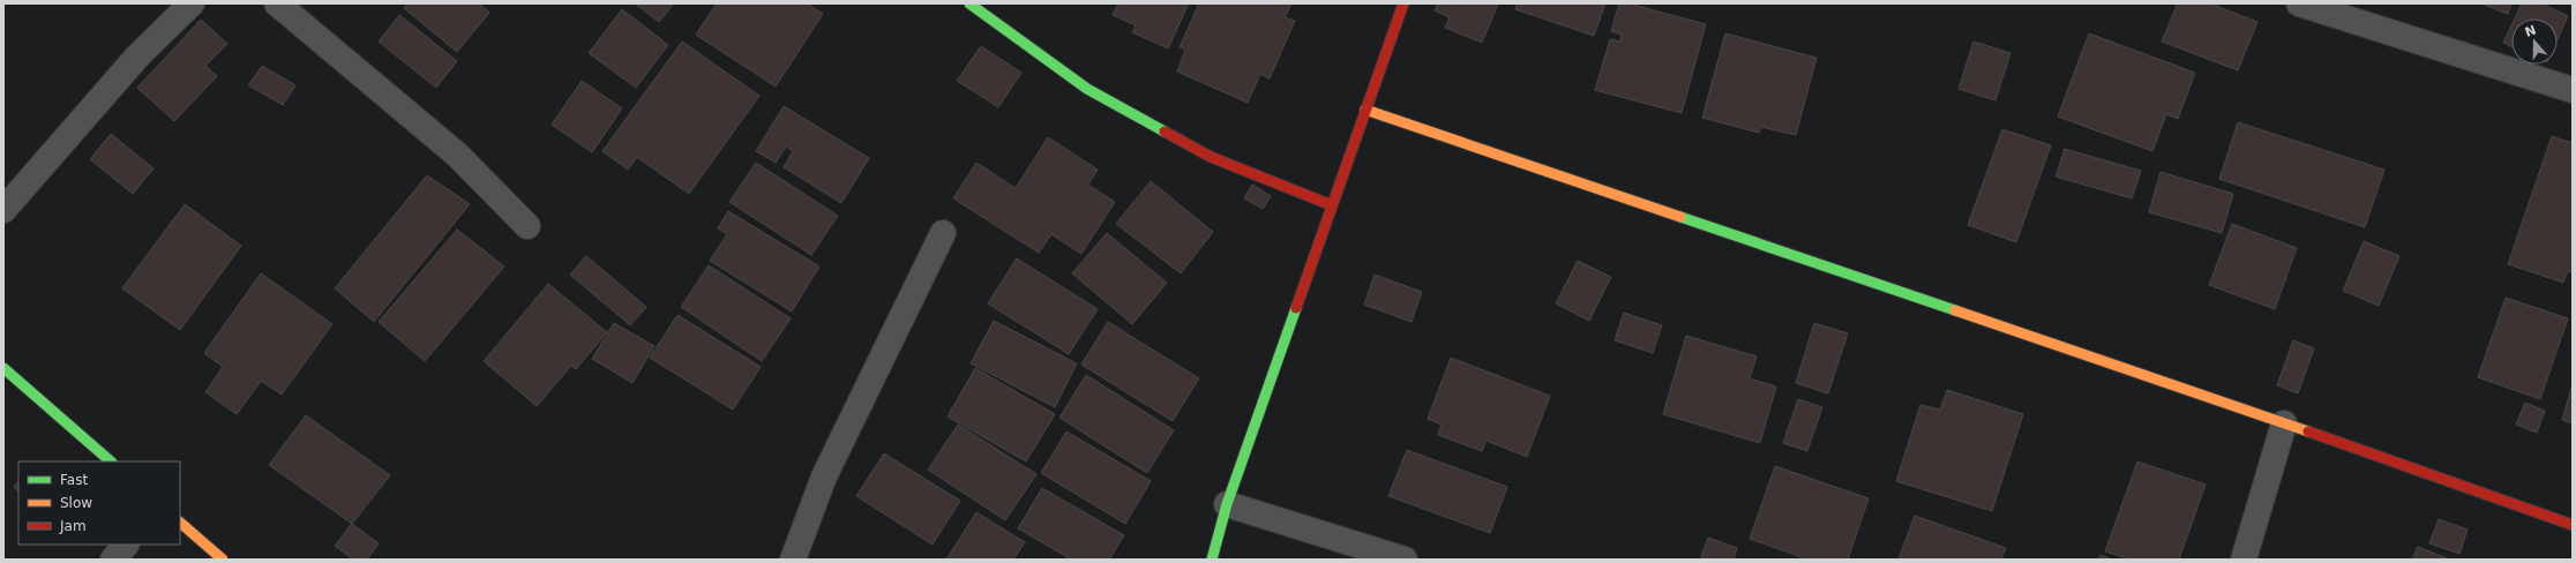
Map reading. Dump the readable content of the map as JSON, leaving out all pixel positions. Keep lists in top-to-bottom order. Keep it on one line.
{"legend":["Fast","Slow","Jam"],"north":"top"}
